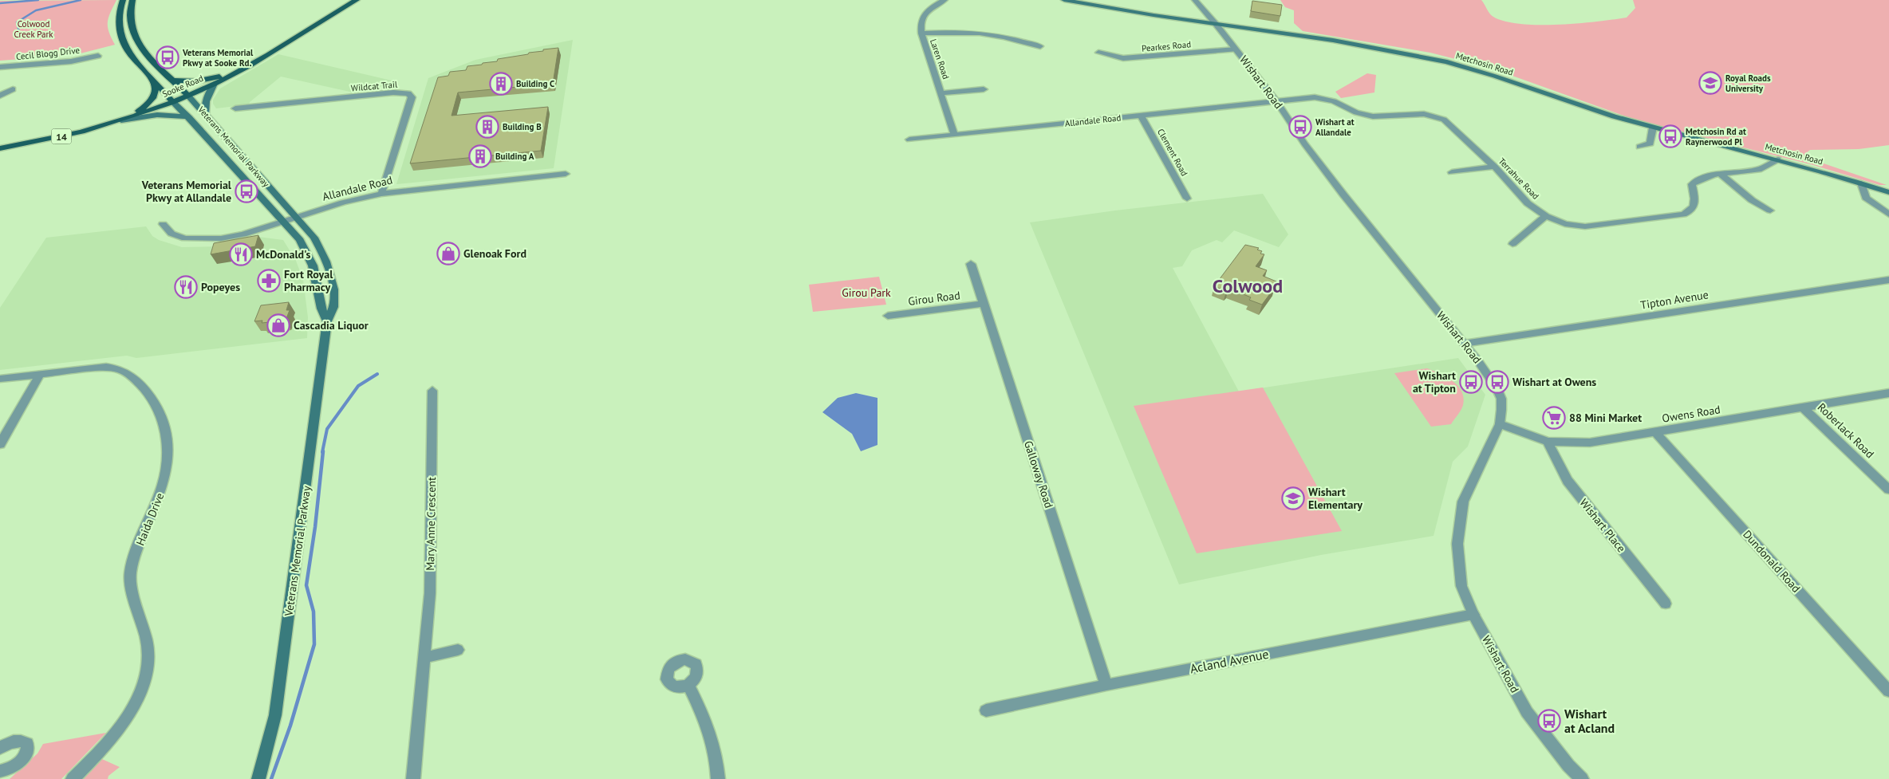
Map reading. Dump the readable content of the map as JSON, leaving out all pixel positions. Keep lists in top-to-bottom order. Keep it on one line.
{"streets":{"main road":["Metchosin Road","Sooke Road","14","Veterans Memorial Parkway"],"street":["Pearkes Road","Cecil Blogg Drive","Laren Road","Wishart Road","Wildcat Trail","Allandale Road","Clement Road","Terrahue Road","Girou Road","Tipton Avenue","Owens Road","Roberlack Road","Galloway Road","Haida Drive","Mary Anne Crescent","Wishart Place","Dundonald Road","Acland Avenue"]},"crossings":[["Pearkes Road","Wishart Road"],["Laren Road","Allandale Road"],["Metchosin Road","Wishart Road"],["Metchosin Road","Terrahue Road"],["Wishart Road","Allandale Road"],["Wishart Road","Terrahue Road"],["Wishart Road","Tipton Avenue"],["Wishart Road","Owens Road"],["Wishart Road","Acland Avenue"],["Sooke Road","Veterans Memorial Parkway"],["Wildcat Trail","Allandale Road"],["Allandale Road","Veterans Memorial Parkway"],["Allandale Road","Clement Road"],["Allandale Road","Terrahue Road"],["Girou Road","Galloway Road"],["Owens Road","Roberlack Road"],["Owens Road","Wishart Place"],["Owens Road","Dundonald Road"],["Galloway Road","Acland Avenue"]],"districts":["Colwood"],"parks":["Colwood Creek Park","Girou Park"],"places":{"bus stop":["Veterans Memorial Pkwy at Sooke Rd.","Wishart at Allandale","Metchosin Rd at Raynerwood Pl","Veterans Memorial Pkwy at Allandale","Wishart at Tipton","Wishart at Owens","Wishart at Acland"],"school or university":["Royal Roads University","Wishart Elementary"],"building":["Building C","Building B","Building A"],"shop":["Glenoak Ford","Cascadia Liquor"],"restaurant":["McDonald's","Popeyes"],"pharmacy":["Fort Royal Pharmacy"],"supermarket":["88 Mini Market"]}}
